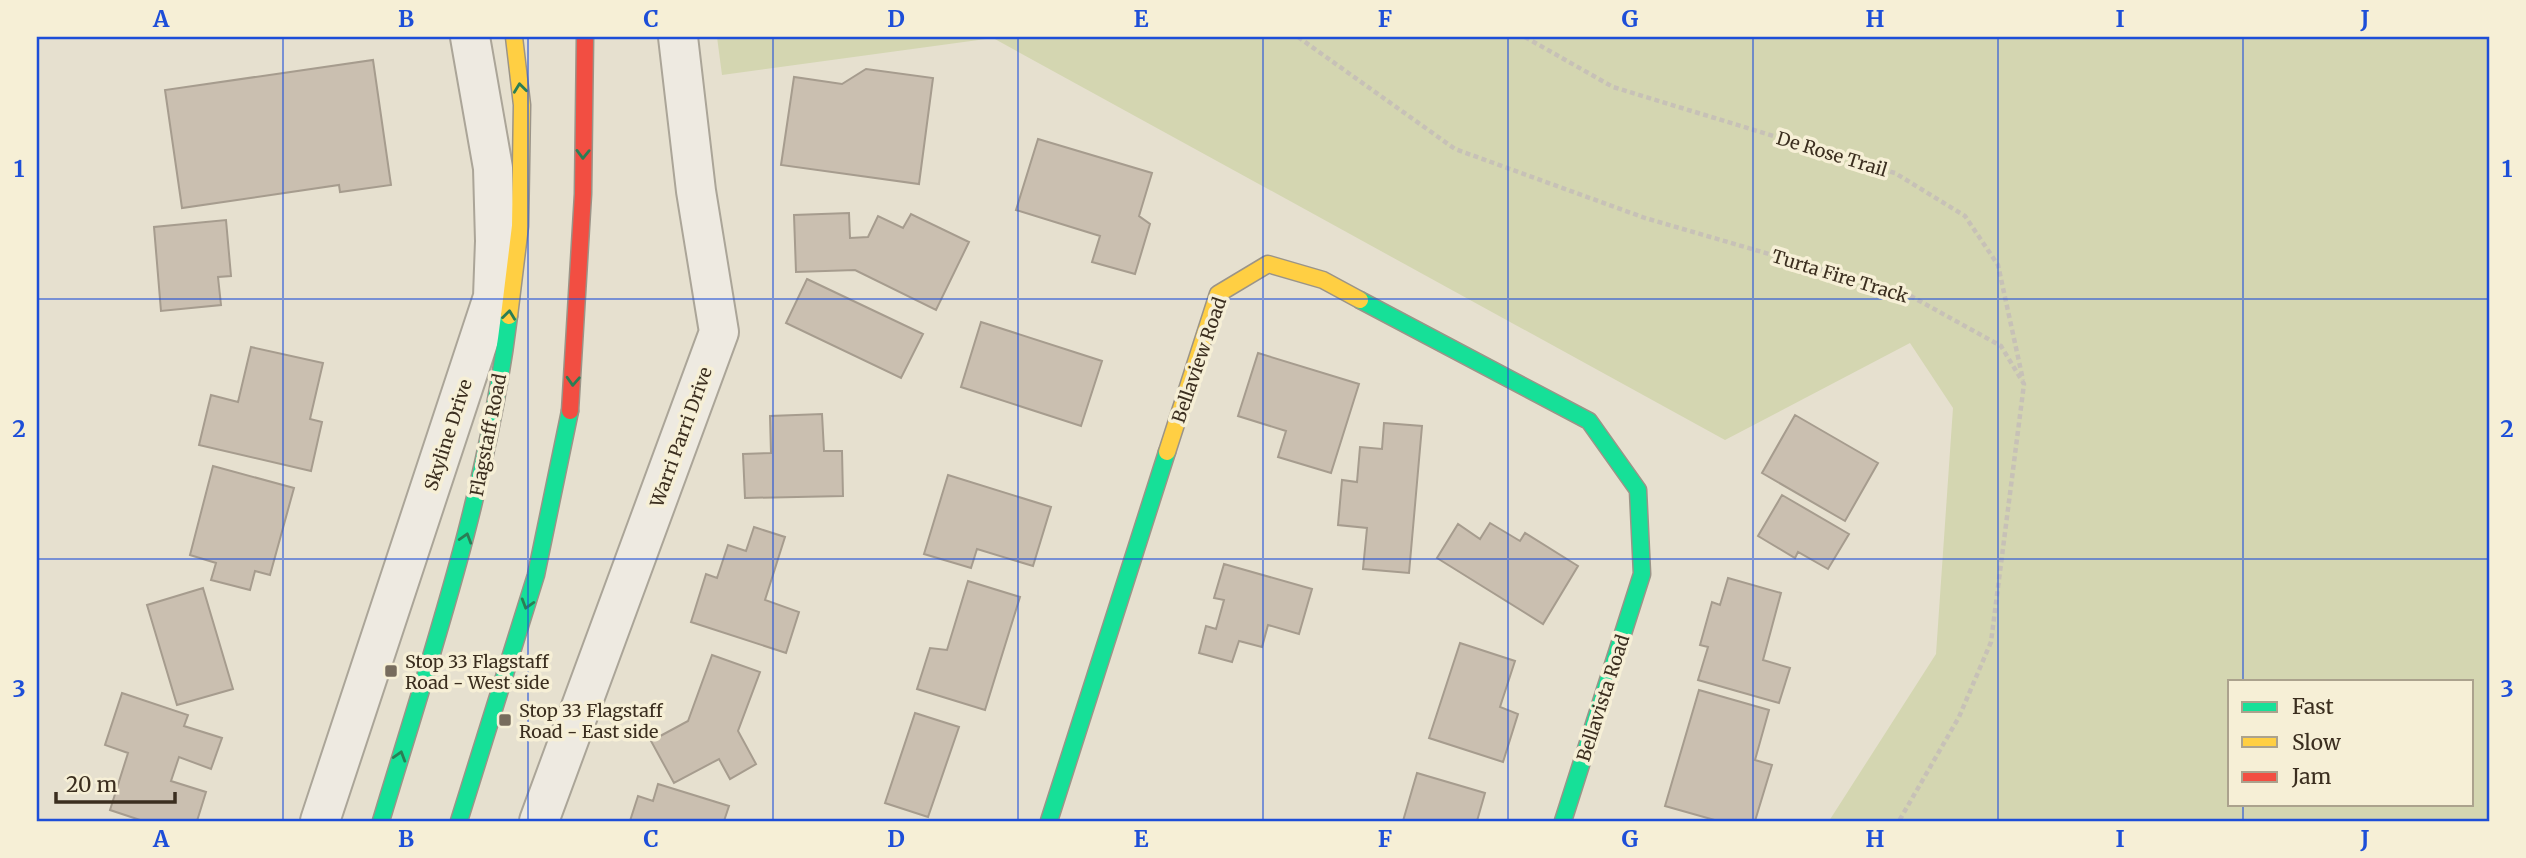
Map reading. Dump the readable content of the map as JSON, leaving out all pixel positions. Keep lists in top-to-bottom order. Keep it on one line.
{"streets":{"main road":["Bellaview Road","Flagstaff Road","Bellavista Road"],"street":["Skyline Drive","Warri Parri Drive"],"path":["De Rose Trail","Turta Fire Track"]},"crossings":[["De Rose Trail","Turta Fire Track"],["Bellaview Road","Bellavista Road"]],"places":{"transit":["Stop 33 Flagstaff Road - West side","Stop 33 Flagstaff Road - East side"]},"legend":["Fast","Slow","Jam"],"scale_bar":"20 m","grid":{"columns":["A","B","C","D","E","F","G","H","I","J"],"rows":["1","2","3"]}}
